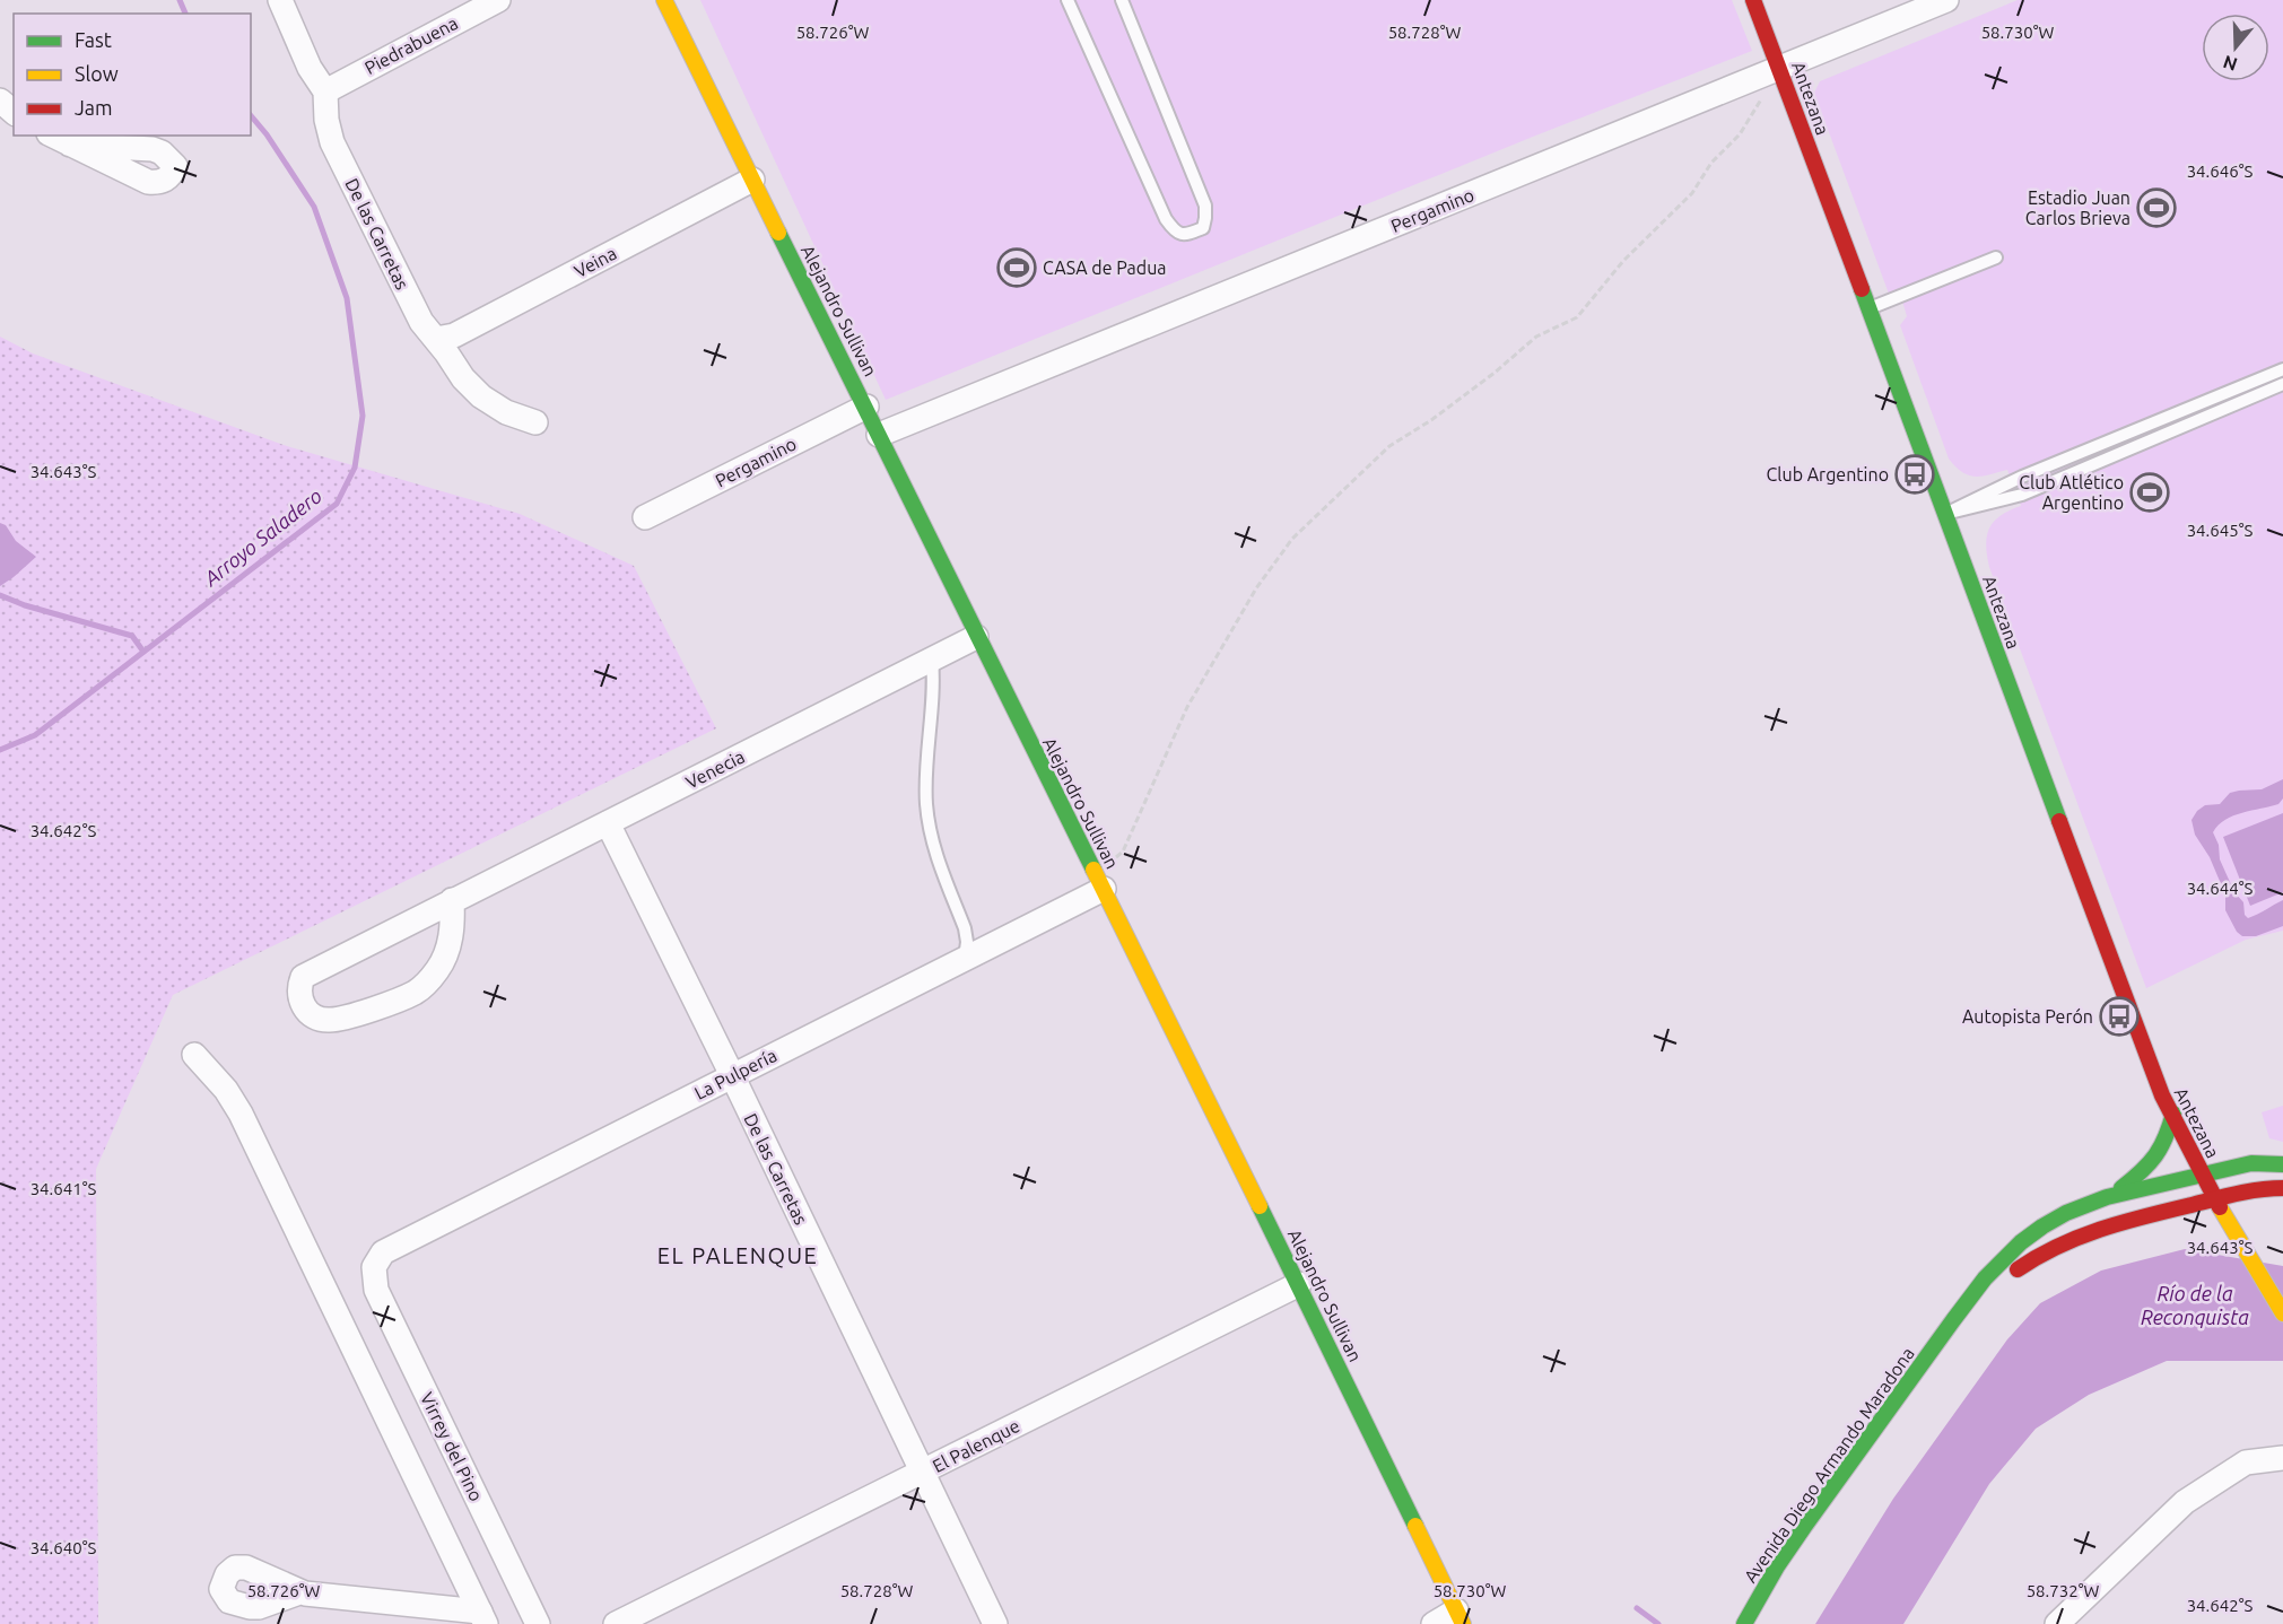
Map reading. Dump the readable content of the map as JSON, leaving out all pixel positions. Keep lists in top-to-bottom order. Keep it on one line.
{"streets":{"street":["Piedrabuena","Antezana","Pergamino","De las Carretas","Veina","Alejandro Sullivan","Venecia","La Pulpería","El Palenque","Virrey del Pino","Avenida Diego Armando Maradona"]},"crossings":[["Piedrabuena","De las Carretas"],["Antezana","Pergamino"],["Antezana","Avenida Diego Armando Maradona"],["Pergamino","Alejandro Sullivan"],["De las Carretas","Veina"],["De las Carretas","Venecia"],["De las Carretas","La Pulpería"],["De las Carretas","El Palenque"],["Veina","Alejandro Sullivan"],["Alejandro Sullivan","Venecia"],["Alejandro Sullivan","La Pulpería"],["Alejandro Sullivan","El Palenque"],["La Pulpería","Virrey del Pino"]],"districts":["EL PALENQUE"],"water":["Arroyo Saladero","Río de la Reconquista"],"places":{"sports":["Estadio Juan Carlos Brieva","CASA de Padua","Club Atlético Argentino"],"bus stop":["Club Argentino","Autopista Perón"]},"legend":["Fast","Slow","Jam"],"north":"bottom","coordinates":["58.726°W","58.728°W","58.730°W","34.646°S","34.643°S","34.645°S","34.642°S","34.644°S","34.641°S","34.640°S","58.732°W"]}
